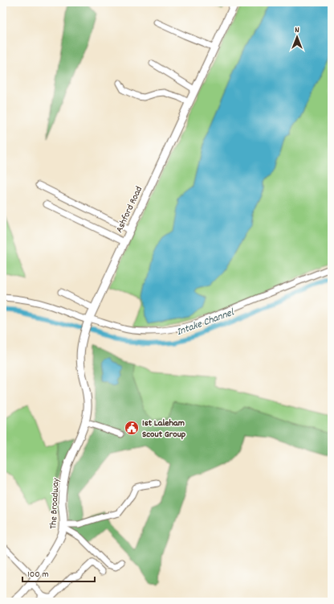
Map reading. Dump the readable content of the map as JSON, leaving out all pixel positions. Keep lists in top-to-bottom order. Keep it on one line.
{"streets":{"main road":["Ashford Road","The Broadway"]},"crossings":[["Ashford Road","The Broadway"]],"water":["Intake Channel"],"places":{"public building":["1st Laleham Scout Group"]},"scale_bar":"100 m","north":"top"}
